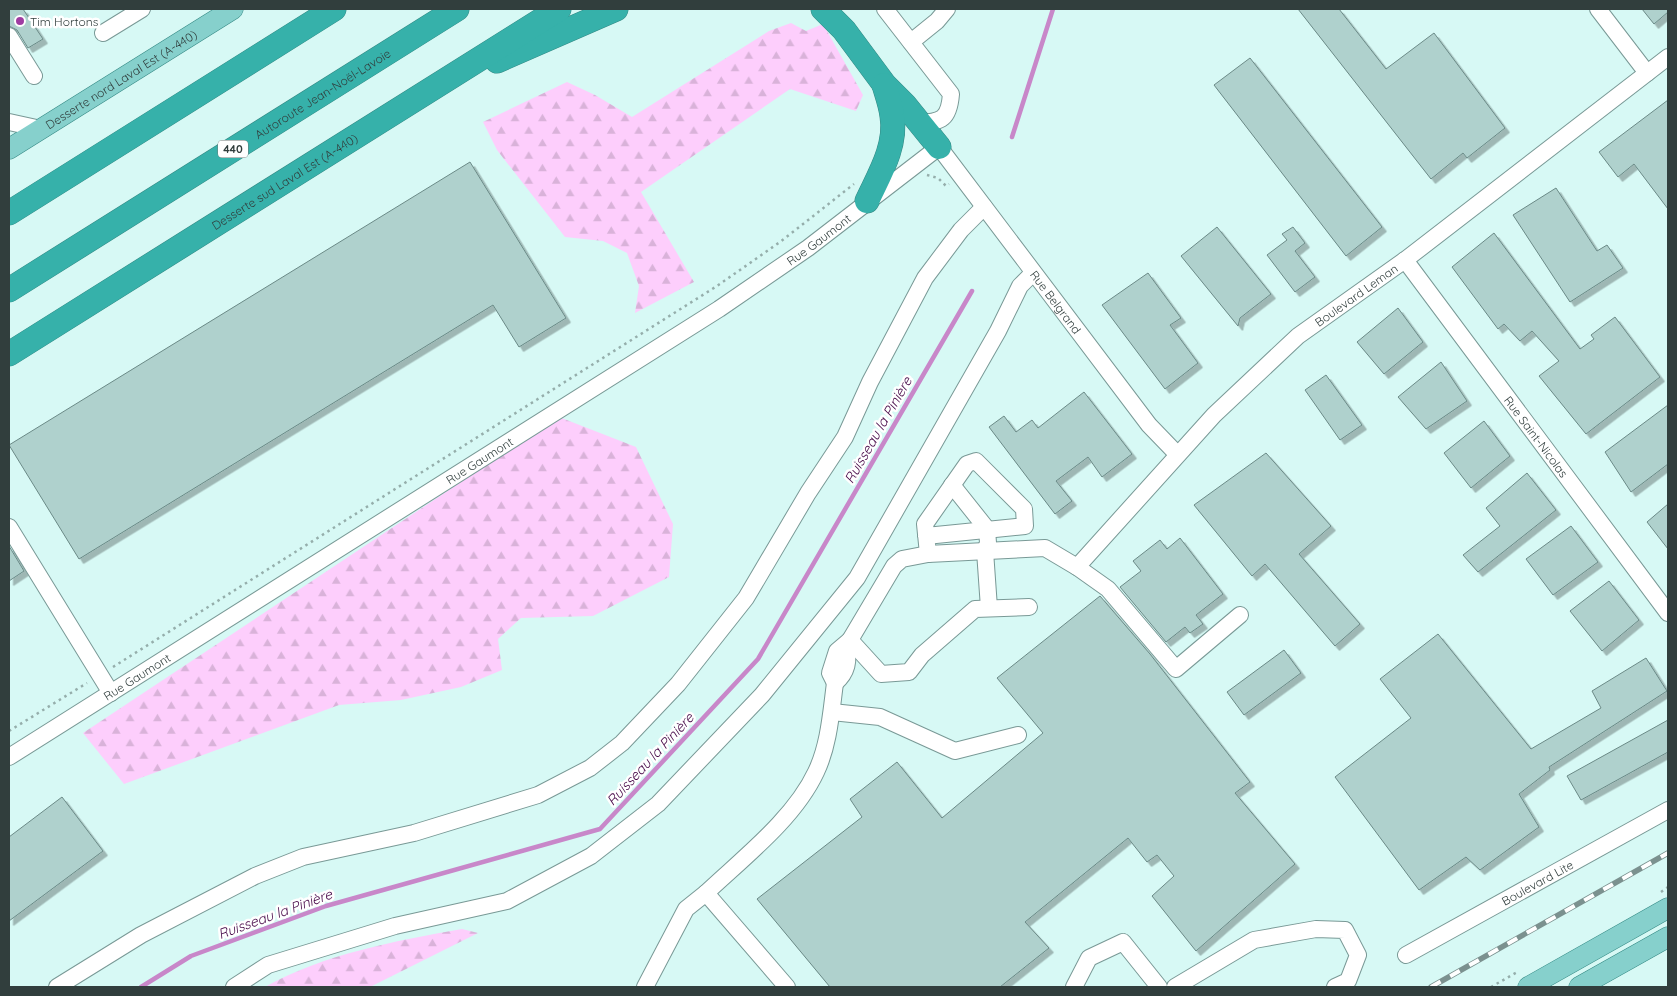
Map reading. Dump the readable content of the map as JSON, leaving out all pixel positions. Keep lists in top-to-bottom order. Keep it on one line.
{"streets":{"highway":["Autoroute Jean-Noël-Lavoie","440","Desserte sud Laval Est (A-440)"],"main road":["Desserte nord Laval Est (A-440)"],"street":["Rue Gaumont","Boulevard Leman","Rue Belgrand","Rue Saint-Nicolas","Boulevard Lite"]},"crossings":[["Rue Gaumont","Rue Belgrand"],["Boulevard Leman","Rue Belgrand"],["Boulevard Leman","Rue Saint-Nicolas"]],"water":["Ruisseau la Pinière"],"places":["Tim Hortons"]}
